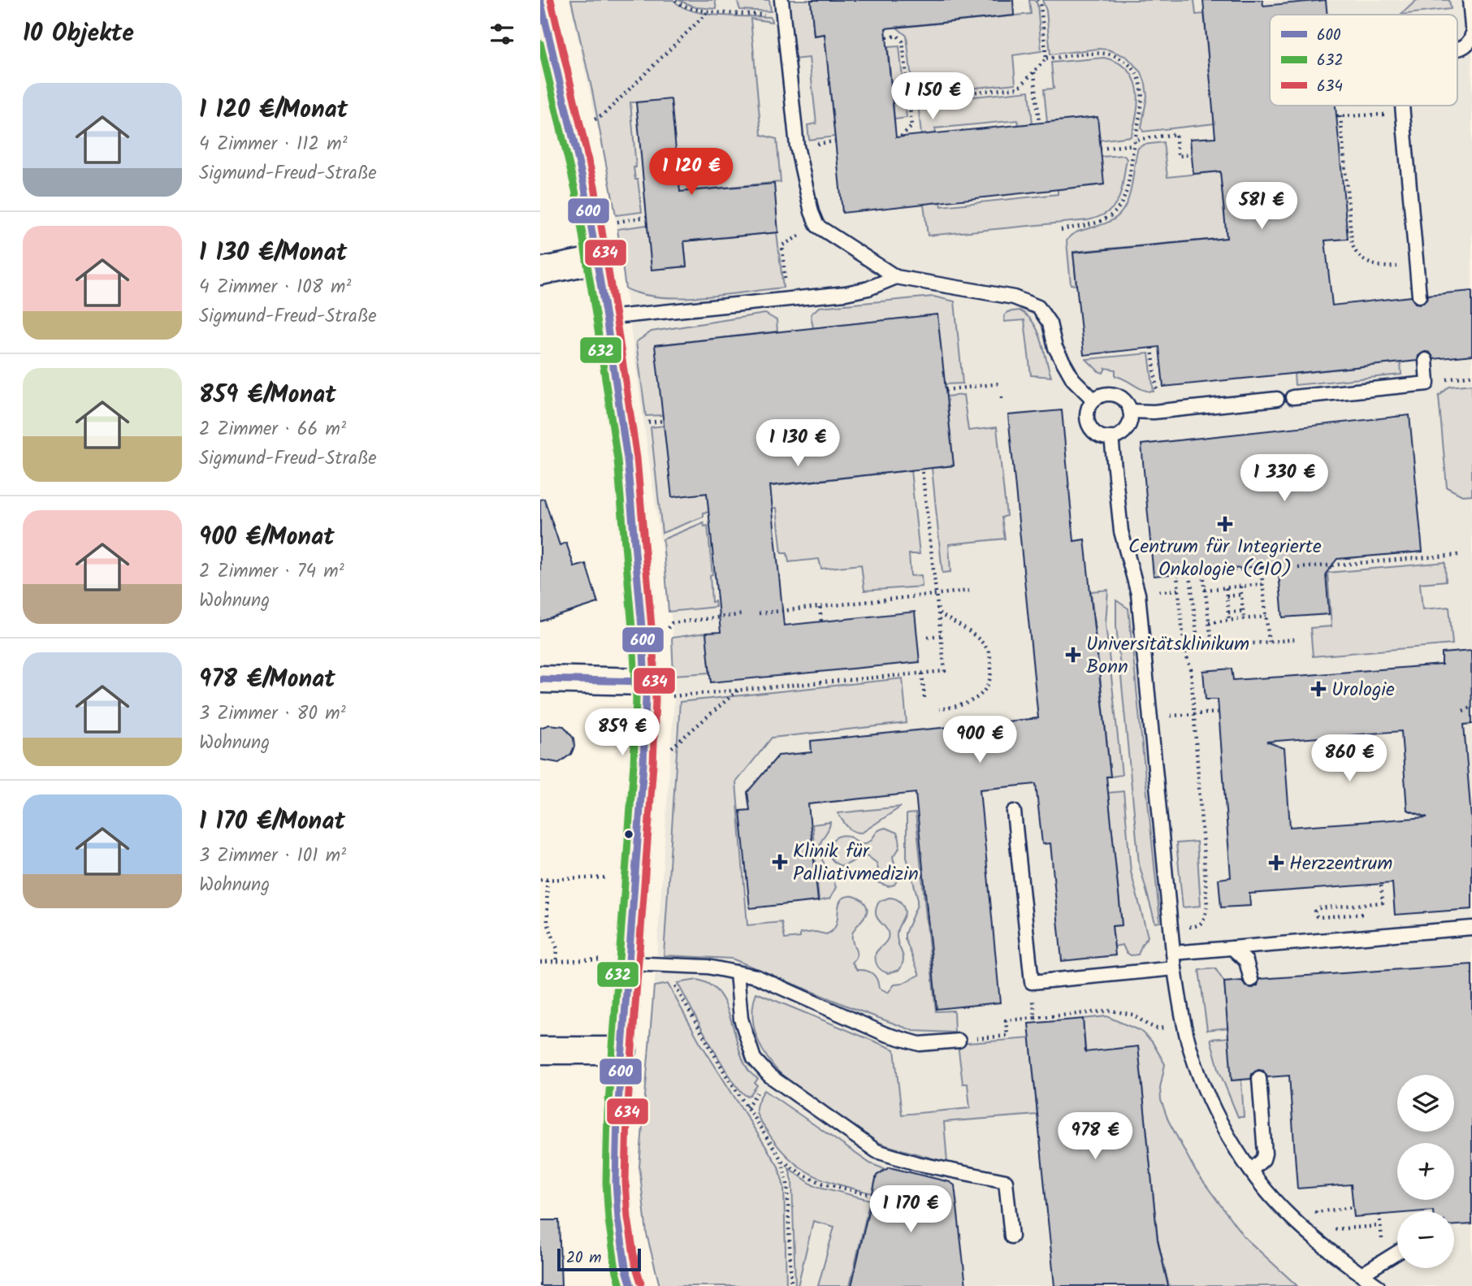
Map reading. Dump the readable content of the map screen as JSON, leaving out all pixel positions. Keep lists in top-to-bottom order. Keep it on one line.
{"places":{"health":["Centrum für Integrierte Onkologie (CIO)","Universitätsklinikum Bonn","Urologie","Klinik für Palliativmedizin","Herzzentrum"]},"lines":["transit line 600","transit line 634","transit line 632"],"legend":["600","632","634"],"scale_bar":"20 m","page":{"heading":"10 Objekte","list":[{"name":"1 120 €/Monat","note":"4 Zimmer · 112 m² · Sigmund-Freud-Straße"},{"name":"1 130 €/Monat","note":"4 Zimmer · 108 m² · Sigmund-Freud-Straße"},{"name":"859 €/Monat","note":"2 Zimmer · 66 m² · Sigmund-Freud-Straße"},{"name":"900 €/Monat","note":"2 Zimmer · 74 m² · Wohnung"},{"name":"978 €/Monat","note":"3 Zimmer · 80 m² · Wohnung"},{"name":"1 170 €/Monat","note":"3 Zimmer · 101 m² · Wohnung"}],"price":["1 150 €","1 120 €","581 €","1 130 €","1 330 €","859 €","900 €","860 €","978 €","1 170 €"],"map_buttons":["+","−"],"scale":"20 m"}}
